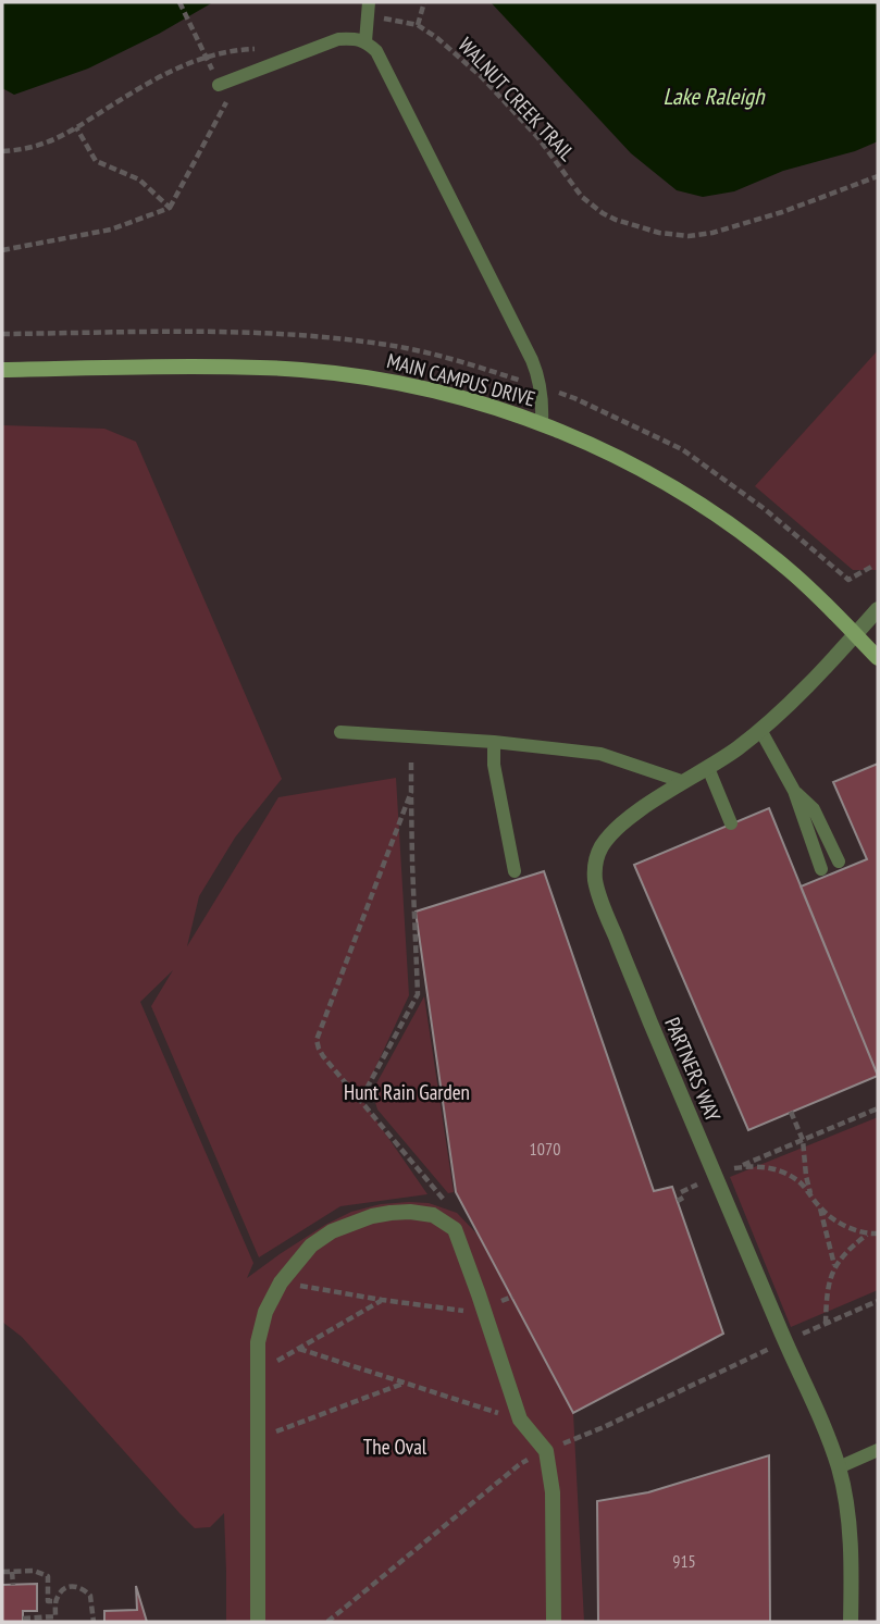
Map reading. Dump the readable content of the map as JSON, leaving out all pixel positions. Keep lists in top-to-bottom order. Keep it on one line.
{"streets":{"street":["MAIN CAMPUS DRIVE","PARTNERS WAY"],"path":["WALNUT CREEK TRAIL"]},"crossings":[["MAIN CAMPUS DRIVE","PARTNERS WAY"]],"water":["Lake Raleigh"],"parks":["Hunt Rain Garden","The Oval"],"house_numbers":["1070","915"]}
